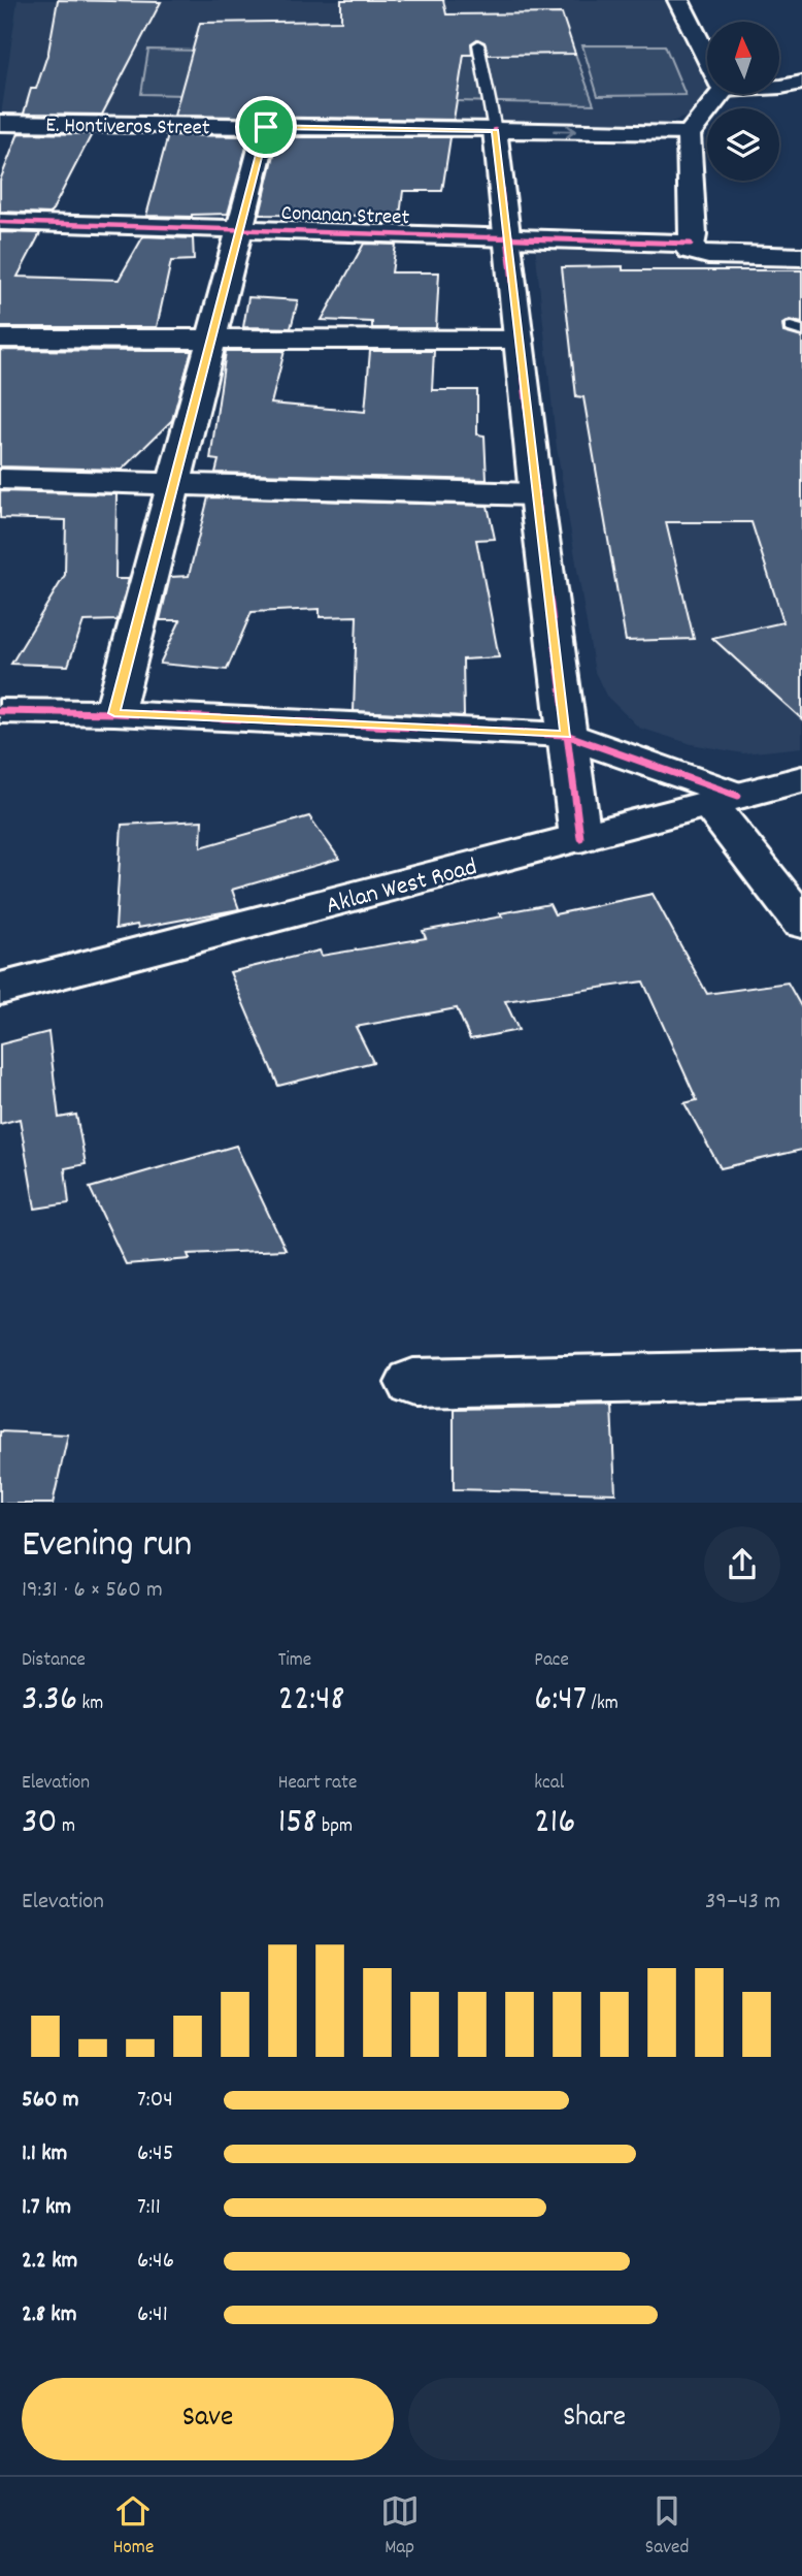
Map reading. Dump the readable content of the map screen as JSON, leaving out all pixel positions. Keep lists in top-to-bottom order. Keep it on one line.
{"streets":{"street":["E. Hontiveros Street","Conanan Street","Aklan West Road"]},"north":"top","page":{"heading":["Evening run","19:31 · 6 × 560 m"],"stats":[["Distance","3.36 km"],["Time","22:48"],["Pace","6:47 /km"],["Elevation","30 m"],["Heart rate","158 bpm"],["kcal","216"]],"chart":["Elevation","39–43 m"],"list":[{"name":"560 m","note":"7:04"},{"name":"1.1 km","note":"6:45"},{"name":"1.7 km","note":"7:11"},{"name":"2.2 km","note":"6:46"},{"name":"2.8 km","note":"6:41"}],"buttons":["Save","Share"],"tabs":["Home","Map","Saved"]}}
